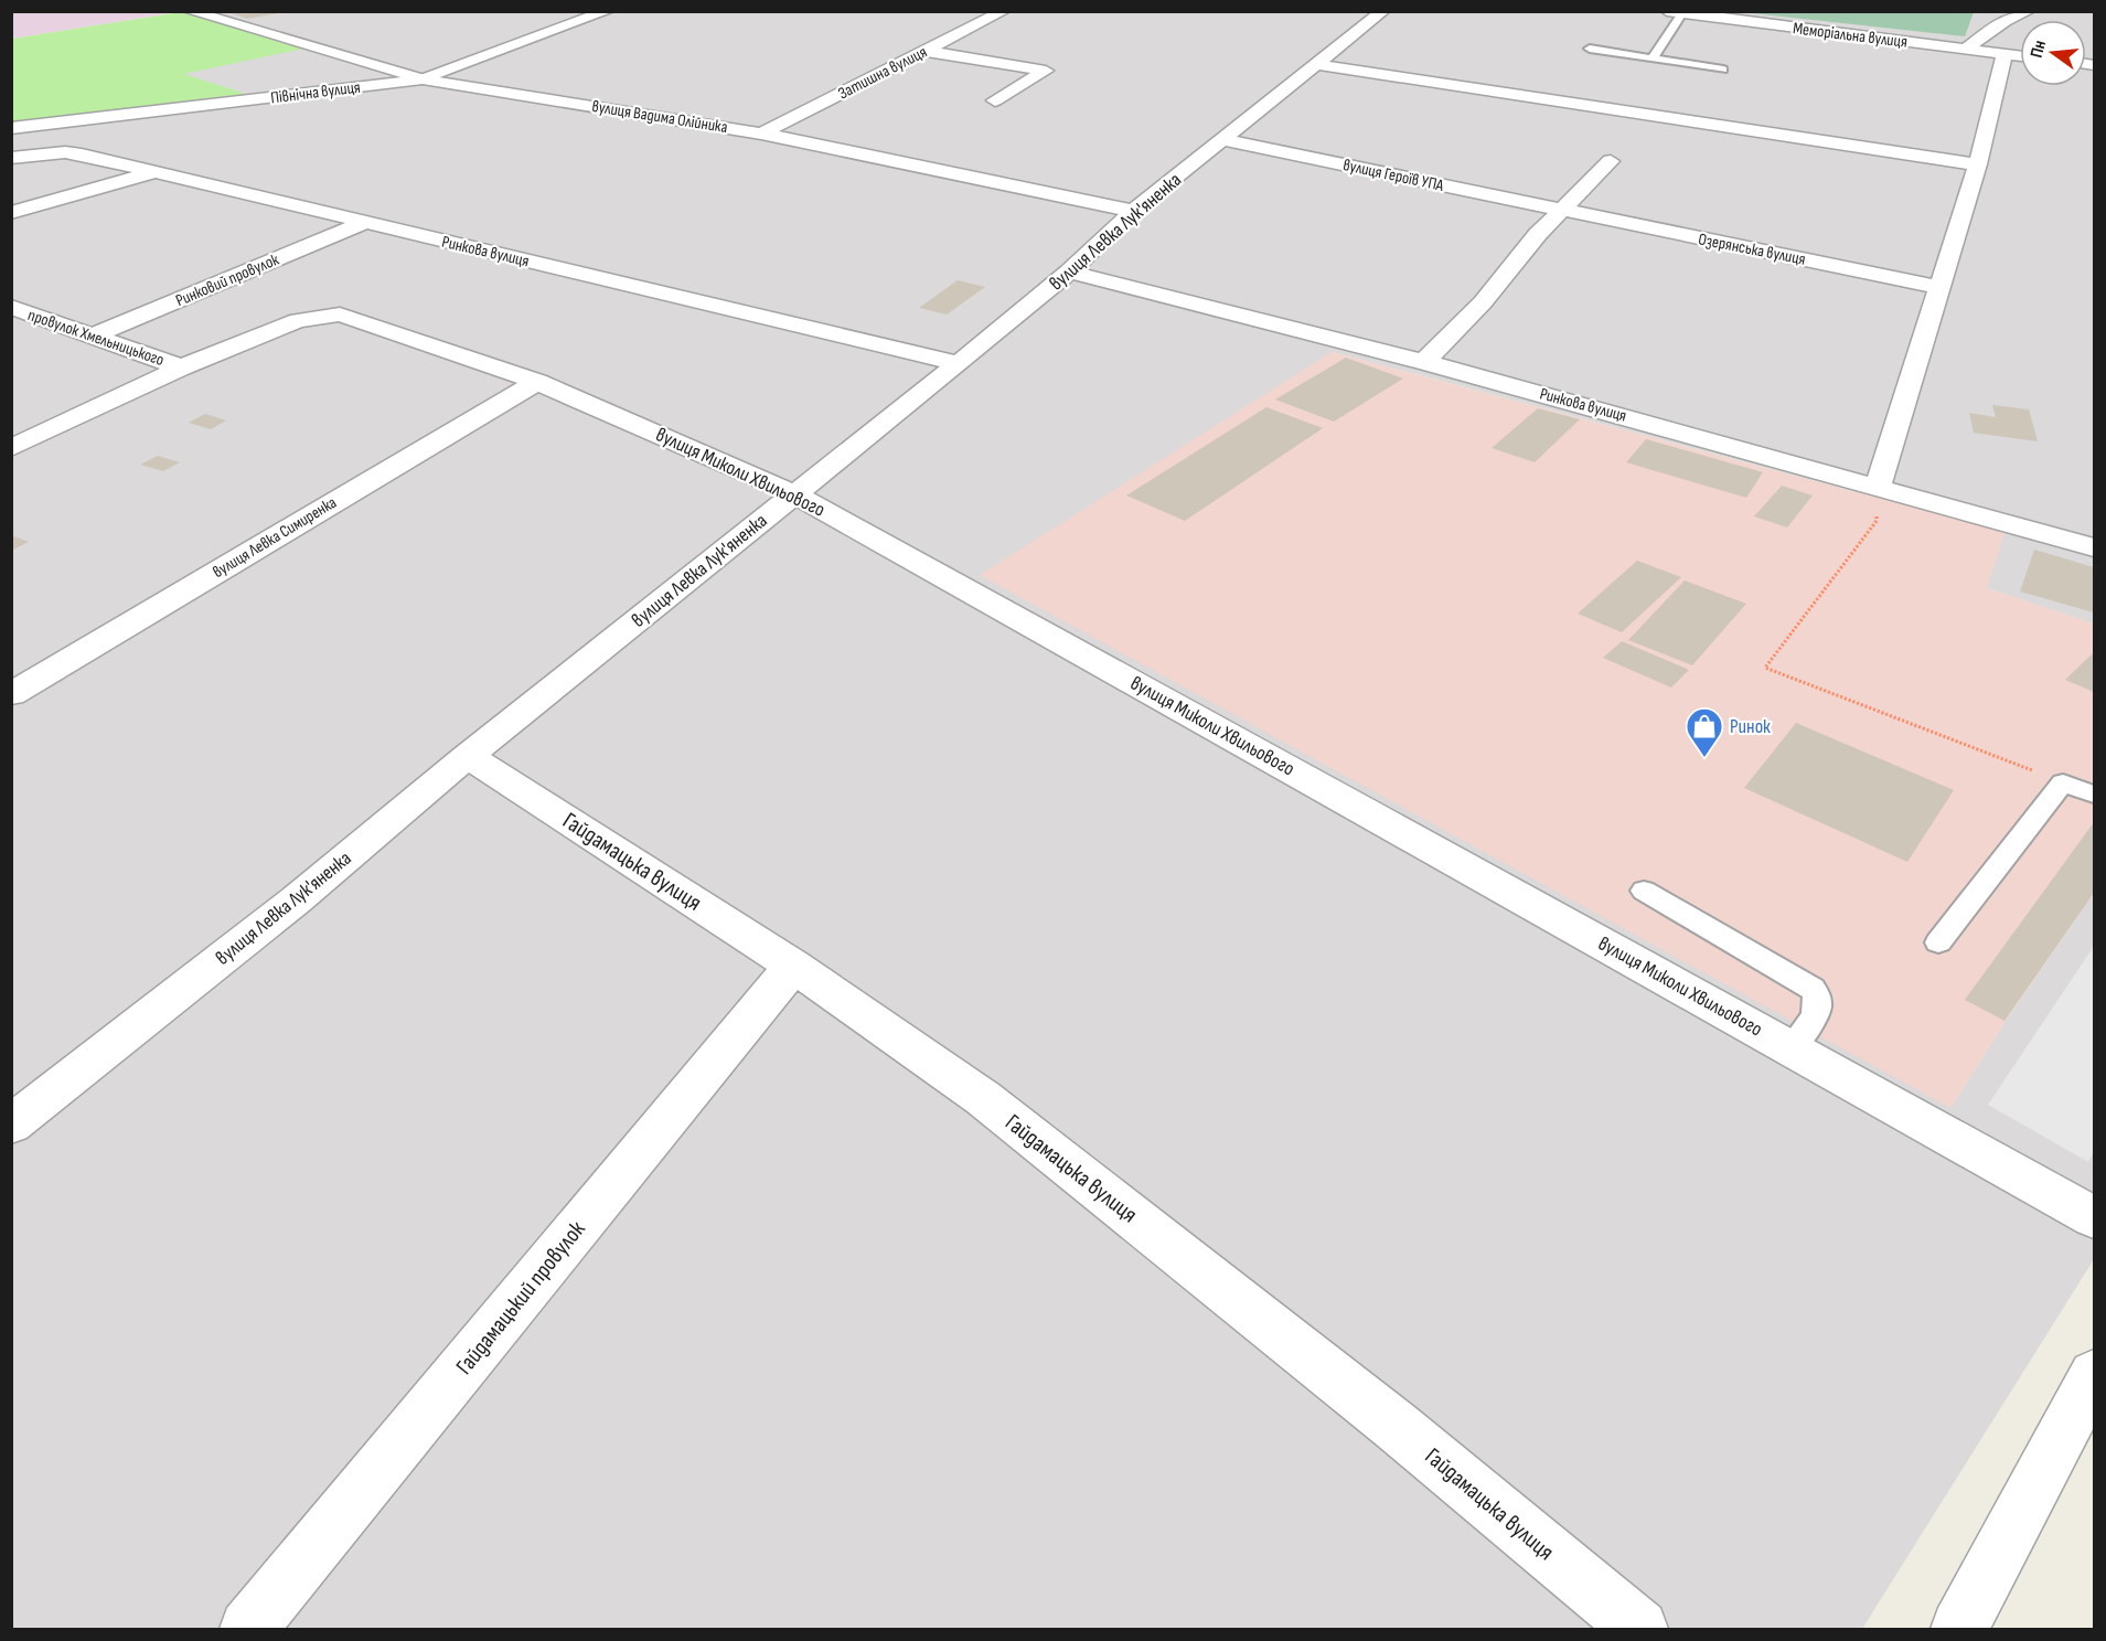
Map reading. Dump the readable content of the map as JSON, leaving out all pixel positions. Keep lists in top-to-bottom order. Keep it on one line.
{"streets":{"street":["Меморіальна вулиця","Затишна вулиця","Північна вулиця","вулиця Вадима Олійника","вулиця Героїв УПА","вулиця Левка Лук'яненка","Озерянська вулиця","Ринкова вулиця","Ринковий провулок","провулок Хмельницького","вулиця Миколи Хвильового","вулиця Левка Симиренка","Гайдамацька вулиця","Гайдамацький провулок"]},"crossings":[["Затишна вулиця","вулиця Вадима Олійника"],["Північна вулиця","вулиця Вадима Олійника"],["вулиця Вадима Олійника","вулиця Левка Лук'яненка"],["вулиця Героїв УПА","вулиця Левка Лук'яненка"],["вулиця Героїв УПА","Озерянська вулиця"],["вулиця Левка Лук'яненка","Ринкова вулиця"],["вулиця Левка Лук'яненка","вулиця Миколи Хвильового"],["вулиця Левка Лук'яненка","Гайдамацька вулиця"],["Ринкова вулиця","Ринковий провулок"],["Ринковий провулок","провулок Хмельницького"],["провулок Хмельницького","вулиця Миколи Хвильового"],["вулиця Миколи Хвильового","вулиця Левка Симиренка"],["Гайдамацька вулиця","Гайдамацький провулок"]],"places":{"shop":["Ринок"]},"north":"left"}
